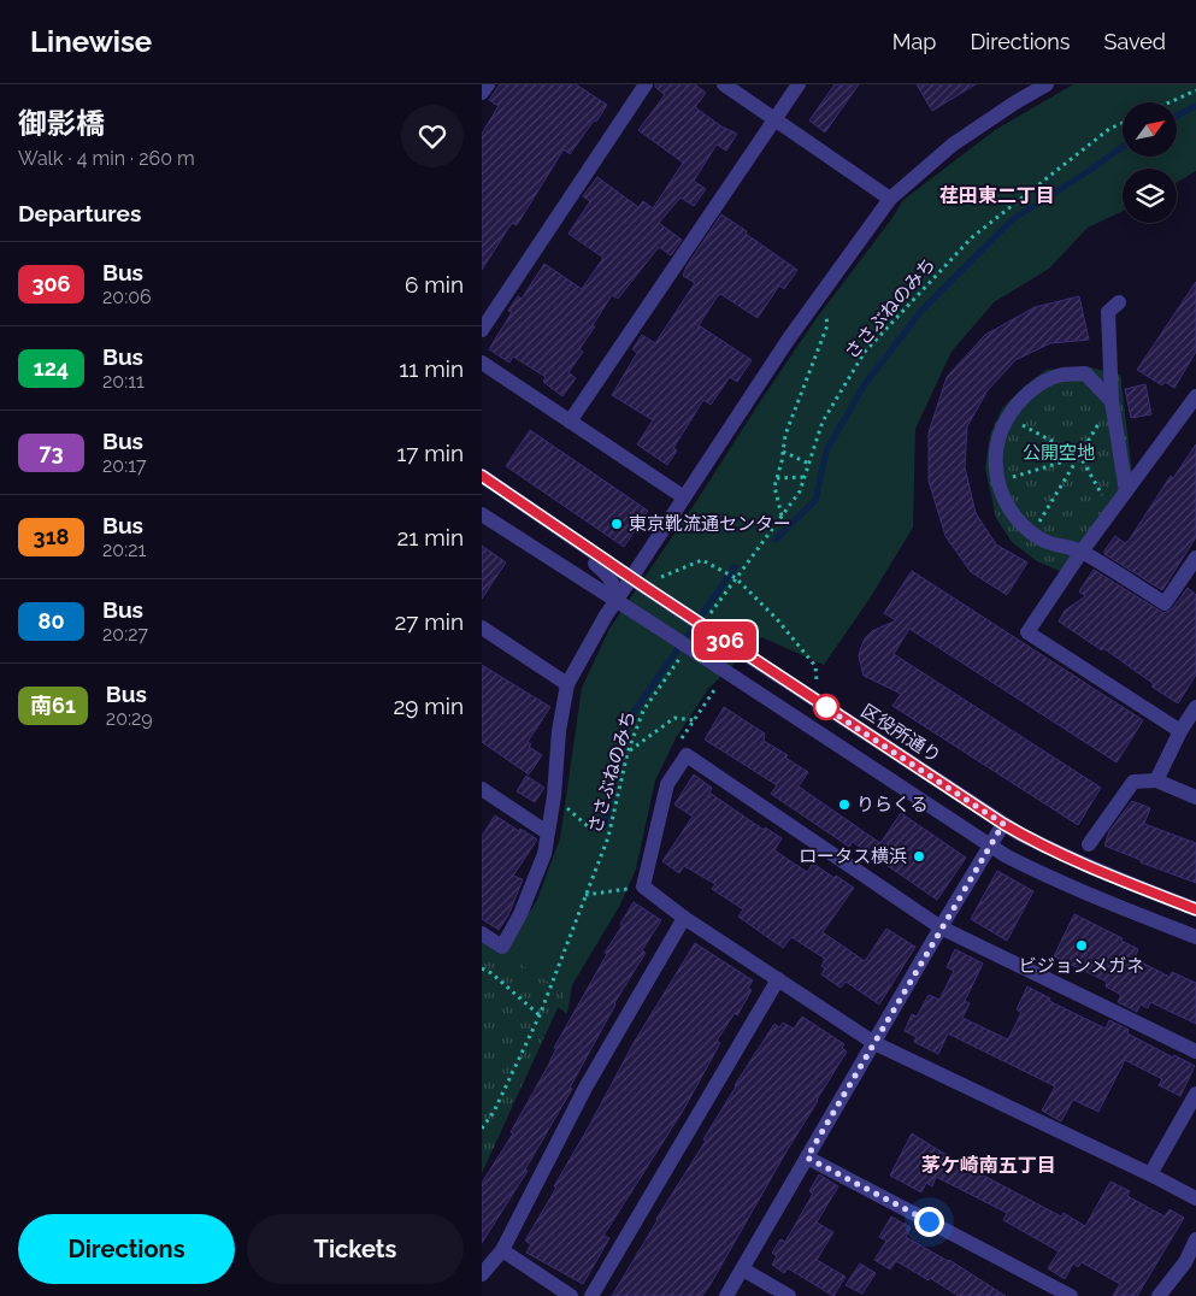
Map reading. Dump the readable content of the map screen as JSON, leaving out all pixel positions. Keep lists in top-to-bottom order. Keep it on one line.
{"streets":{"street":["区役所通り"],"path":["ささぶねのみち"]},"districts":["荏田東二丁目","茅ケ崎南五丁目"],"parks":["公開空地"],"places":["東京靴流通センター","りらくる","ロータス横浜","ビジョンメガネ"],"lines":["bus line 306"],"north":"top right","page":{"header":"Linewise","nav":["Map","Directions","Saved"],"heading":[["御影橋","Walk · 4 min · 260 m"],"Departures"],"on_map":"306","list":[{"mark":"306","name":"Bus","note":"20:06","value":"6 min"},{"mark":"124","name":"Bus","note":"20:11","value":"11 min"},{"mark":"73","name":"Bus","note":"20:17","value":"17 min"},{"mark":"318","name":"Bus","note":"20:21","value":"21 min"},{"mark":"80","name":"Bus","note":"20:27","value":"27 min"},{"mark":"南61","name":"Bus","note":"20:29","value":"29 min"}],"buttons":["Directions","Tickets"]}}
